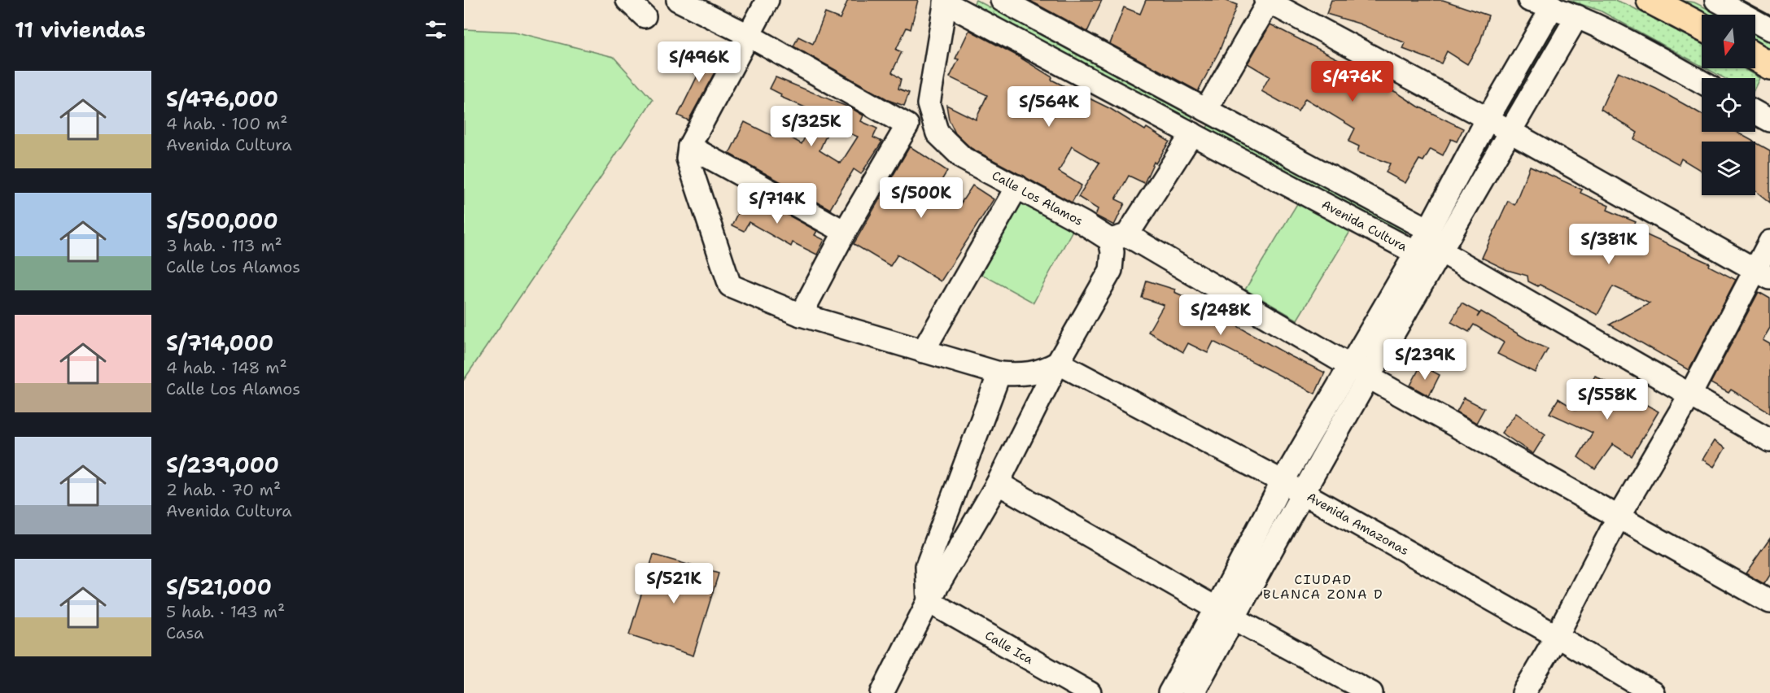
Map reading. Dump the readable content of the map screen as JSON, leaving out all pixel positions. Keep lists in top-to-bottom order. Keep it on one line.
{"streets":{"street":["Calle Los Alamos","Avenida Cultura","Avenida Amazonas","Calle Ica"]},"crossings":[["Calle Los Alamos","Avenida Cultura"]],"districts":["CIUDAD BLANCA ZONA D"],"north":"bottom","page":{"heading":"11 viviendas","price":["S/496K","S/476K","S/564K","S/325K","S/500K","S/714K","S/381K","S/248K","S/239K","S/558K","S/521K"],"list":[{"name":"S/476,000","note":"4 hab. · 100 m² · Avenida Cultura"},{"name":"S/500,000","note":"3 hab. · 113 m² · Calle Los Alamos"},{"name":"S/714,000","note":"4 hab. · 148 m² · Calle Los Alamos"},{"name":"S/239,000","note":"2 hab. · 70 m² · Avenida Cultura"},{"name":"S/521,000","note":"5 hab. · 143 m² · Casa"}]}}
